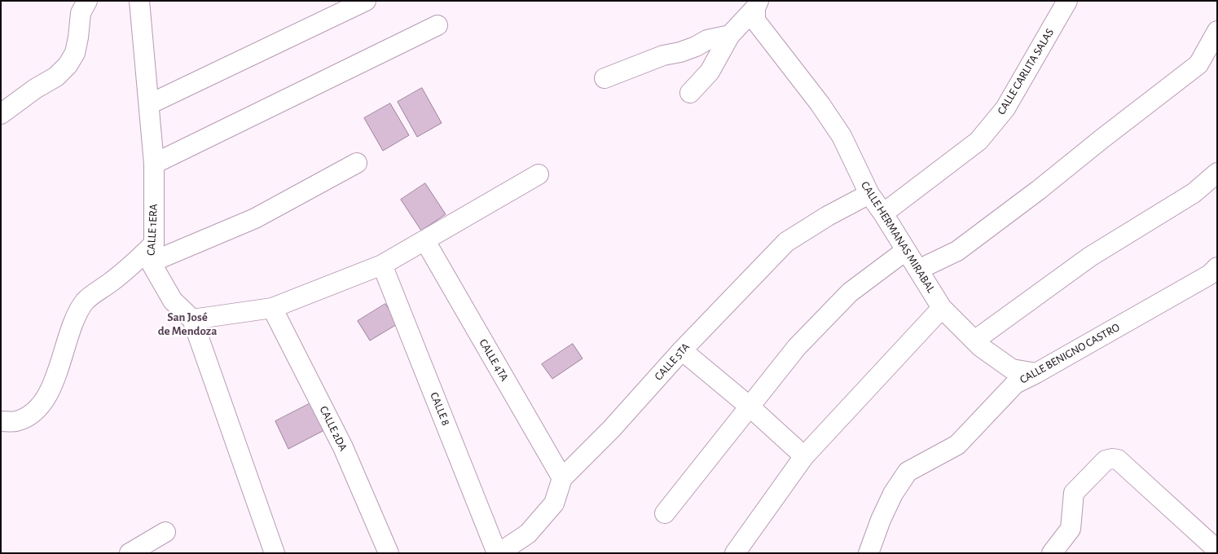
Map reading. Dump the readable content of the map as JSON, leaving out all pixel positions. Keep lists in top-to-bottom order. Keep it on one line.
{"streets":{"street":["CALLE CARLITA SALAS","CALLE 1ERA","CALLE HERMANAS MIRABAL","CALLE BENIGNO CASTRO","CALLE 4TA","CALLE 5TA","CALLE 8","CALLE 2DA"]},"crossings":[["CALLE CARLITA SALAS","CALLE HERMANAS MIRABAL"],["CALLE HERMANAS MIRABAL","CALLE BENIGNO CASTRO"],["CALLE HERMANAS MIRABAL","CALLE 5TA"],["CALLE 4TA","CALLE 5TA"],["CALLE 5TA","CALLE 8"]],"districts":["San José de Mendoza"]}
